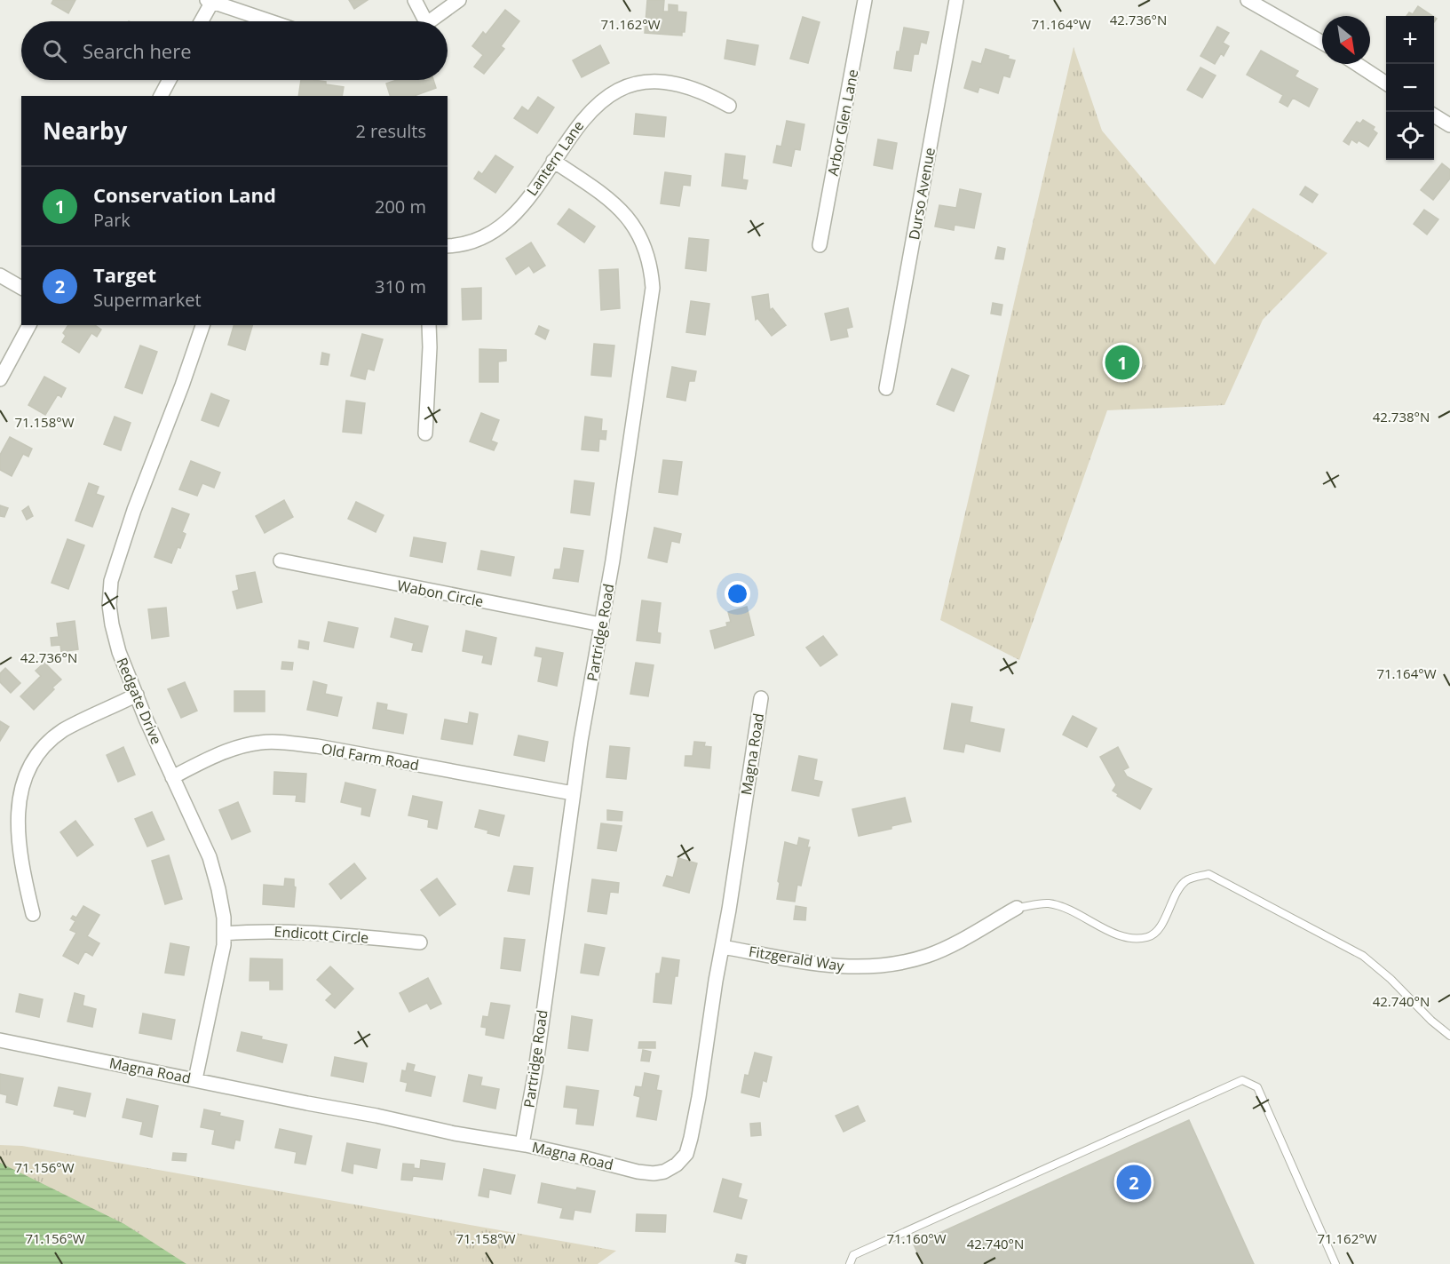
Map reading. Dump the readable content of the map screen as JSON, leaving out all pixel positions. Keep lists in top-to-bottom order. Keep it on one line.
{"streets":{"street":["Arbor Glen Lane","Lantern Lane","Durso Avenue","Wabon Circle","Partridge Road","Redgate Drive","Magna Road","Old Farm Road","Endicott Circle","Fitzgerald Way"]},"crossings":[["Lantern Lane","Partridge Road"],["Wabon Circle","Partridge Road"],["Partridge Road","Magna Road"],["Partridge Road","Old Farm Road"],["Redgate Drive","Magna Road"],["Redgate Drive","Old Farm Road"],["Redgate Drive","Endicott Circle"],["Magna Road","Fitzgerald Way"]],"north":"bottom right","page":{"map_buttons":["+","−"],"search":"Search here","heading":["Nearby","2 results"],"list":[{"mark":"1","name":"Conservation Land","note":"Park","value":"200 m"},{"mark":"2","name":"Target","note":"Supermarket","value":"310 m"}],"pins":["1","2"]},"coordinates":["42.736°N","71.162°W","71.164°W","42.738°N","71.158°W","42.740°N","71.156°W","71.160°W"]}
